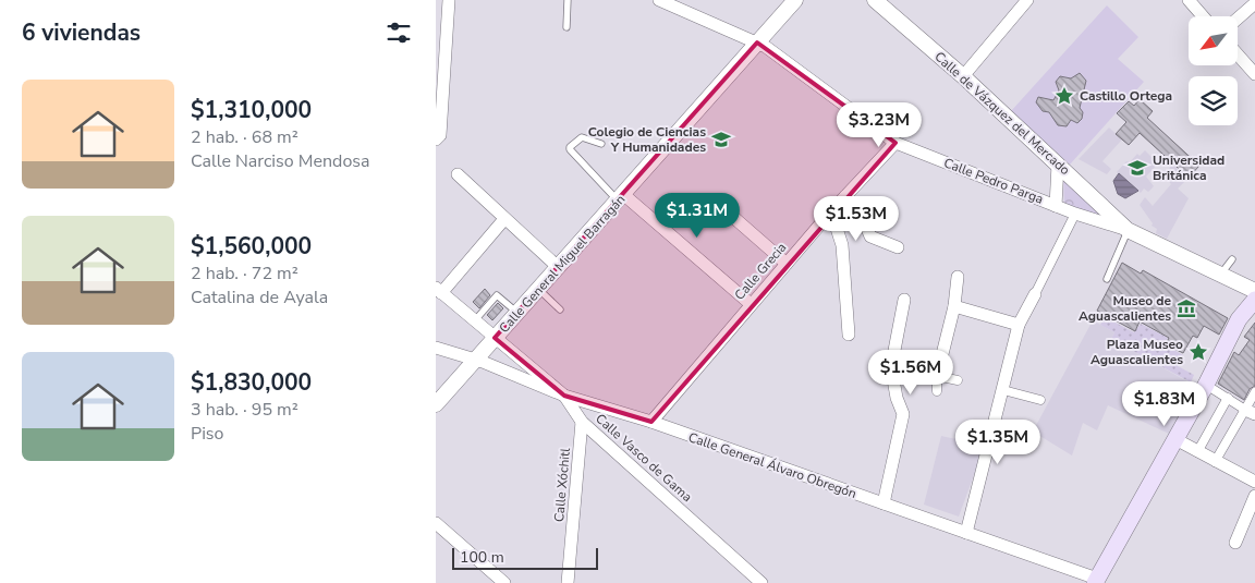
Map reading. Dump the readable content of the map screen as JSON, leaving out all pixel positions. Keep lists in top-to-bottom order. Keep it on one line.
{"streets":{"street":["Calle de Vázquez del Mercado","Calle Pedro Parga","Calle General Miguel Barragán","Calle Grecia","Calle Vasco de Gama","Calle General Álvaro Obregón","Calle Xóchitl"]},"crossings":[["Calle de Vázquez del Mercado","Calle Pedro Parga"],["Calle Pedro Parga","Calle General Miguel Barragán"],["Calle Pedro Parga","Calle Grecia"],["Calle General Miguel Barragán","Calle Vasco de Gama"],["Calle General Miguel Barragán","Calle General Álvaro Obregón"],["Calle Grecia","Calle General Álvaro Obregón"],["Calle Vasco de Gama","Calle General Álvaro Obregón"],["Calle Vasco de Gama","Calle Xóchitl"]],"places":{"place":["Castillo Ortega","Plaza Museo Aguascalientes"],"school or university":["Colegio de Ciencias Y Humanidades","Universidad Británica"],"museum":["Museo de Aguascalientes"]},"scale_bar":"100 m","north":"bottom left","page":{"heading":"6 viviendas","list":[{"name":"$1,310,000","note":"2 hab. · 68 m² · Calle Narciso Mendosa"},{"name":"$1,560,000","note":"2 hab. · 72 m² · Catalina de Ayala"},{"name":"$1,830,000","note":"3 hab. · 95 m² · Piso"}],"price":["$3.23M","$1.31M","$1.53M","$1.56M","$1.83M","$1.35M"],"scale":"100 m"}}
